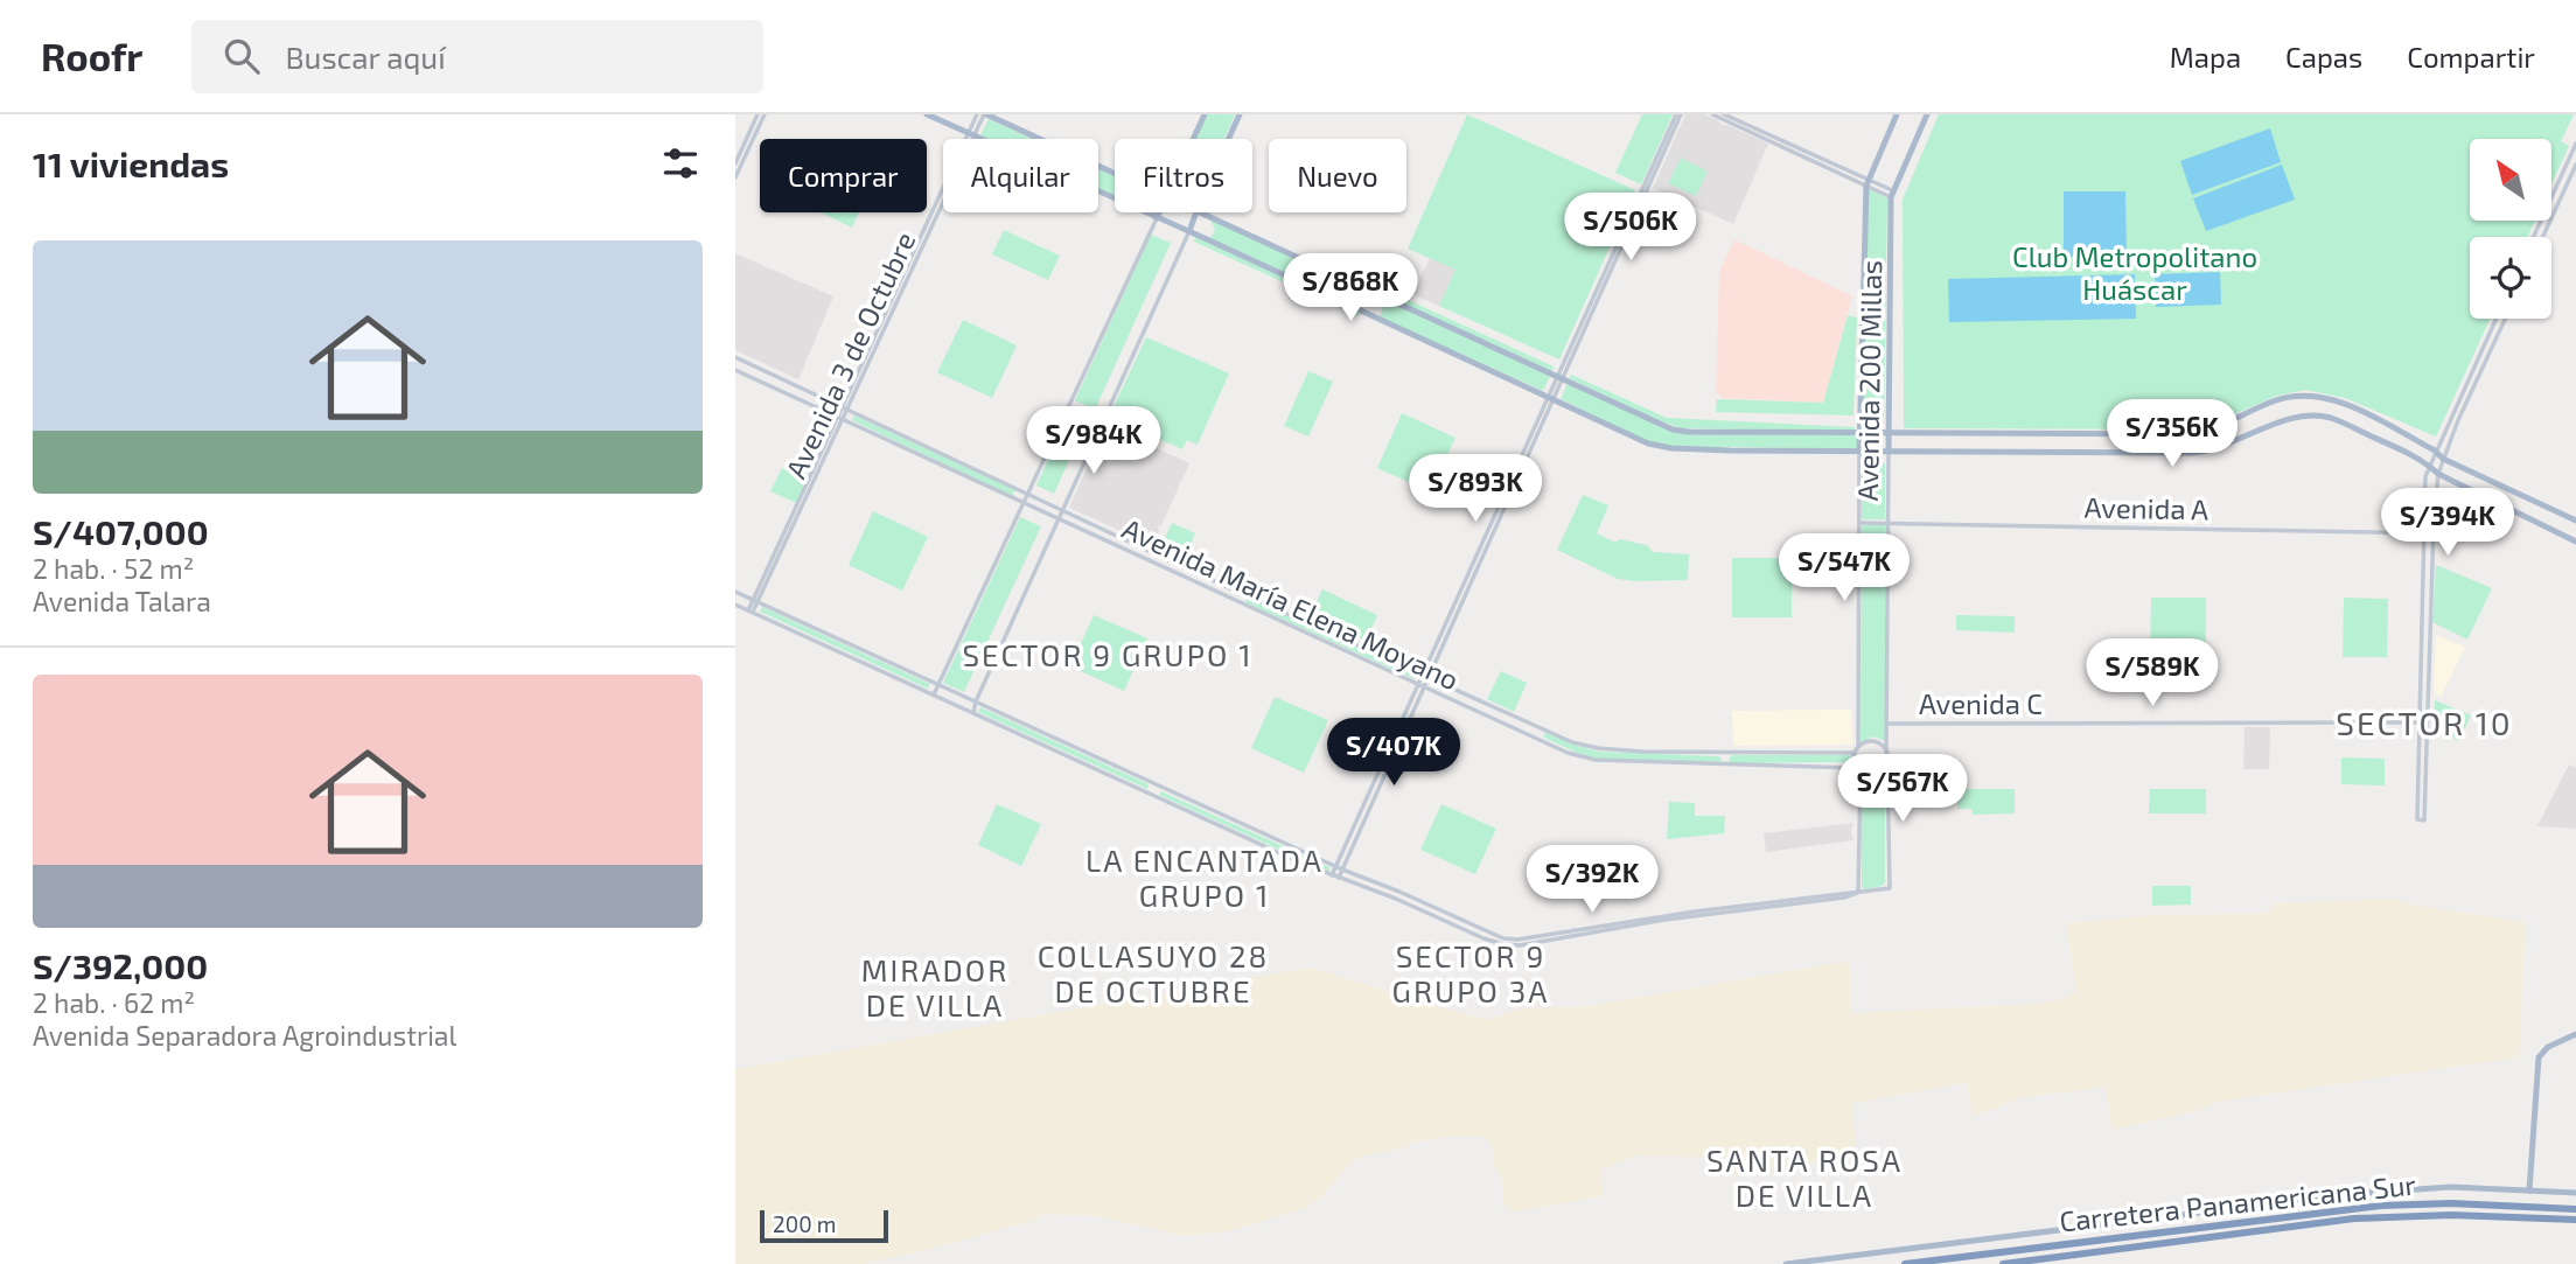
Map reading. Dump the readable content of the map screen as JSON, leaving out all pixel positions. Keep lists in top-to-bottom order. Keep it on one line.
{"streets":{"highway":["Carretera Panamericana Sur"],"main road":["Avenida 200 Millas"],"street":["Avenida 3 de Octubre","Avenida A","Avenida María Elena Moyano","Avenida C"]},"crossings":[["Avenida 3 de Octubre","Avenida María Elena Moyano"],["Avenida 200 Millas","Avenida A"],["Avenida 200 Millas","Avenida María Elena Moyano"],["Avenida 200 Millas","Avenida C"]],"districts":["SECTOR 9 GRUPO 1","SECTOR 10","LA ENCANTADA GRUPO 1","COLLASUYO 28 DE OCTUBRE","SECTOR 9 GRUPO 3A","MIRADOR DE VILLA","SANTA ROSA DE VILLA"],"parks":["Club Metropolitano Huáscar"],"scale_bar":"200 m","north":"top left","page":{"header":"Roofr","search":"Buscar aquí","nav":["Mapa","Capas","Compartir"],"heading":"11 viviendas","chip":["Comprar","Alquilar","Filtros","Nuevo"],"price":["S/506K","S/868K","S/356K","S/984K","S/893K","S/394K","S/547K","S/589K","S/407K","S/567K","S/392K"],"list":[{"name":"S/407,000","note":"2 hab. · 52 m² · Avenida Talara"},{"name":"S/392,000","note":"2 hab. · 62 m² · Avenida Separadora Agroindustrial"}],"scale":"200 m"}}
